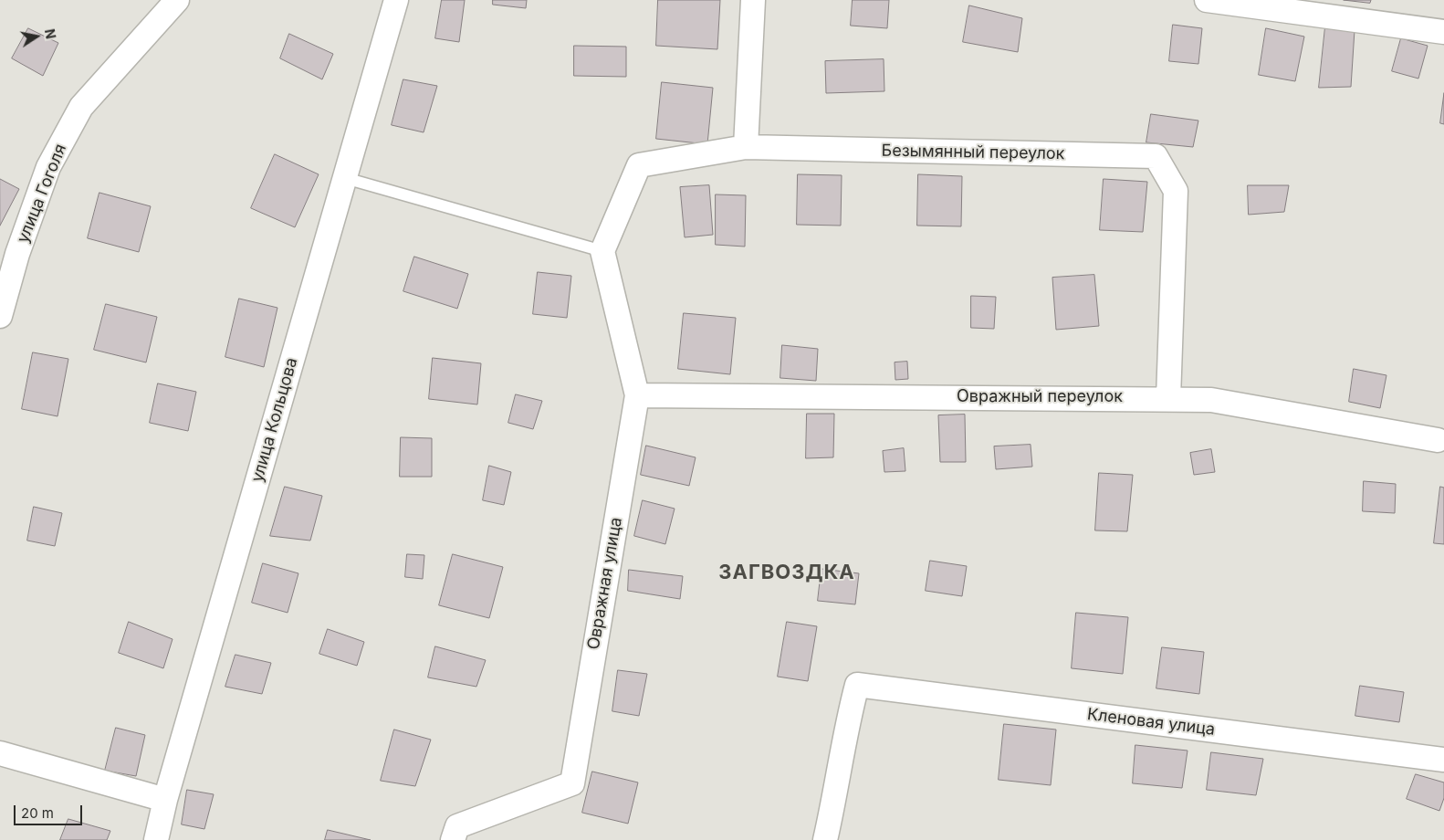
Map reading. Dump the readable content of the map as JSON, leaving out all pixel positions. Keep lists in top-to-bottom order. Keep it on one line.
{"streets":{"street":["Безымянный переулок","улица Гоголя","Овражный переулок","улица Кольцова","Овражная улица","Кленовая улица"]},"crossings":[["Безымянный переулок","Овражный переулок"],["Безымянный переулок","Овражная улица"],["Овражный переулок","Овражная улица"]],"districts":["ЗАГВОЗДКА"],"scale_bar":"20 m","north":"right"}
